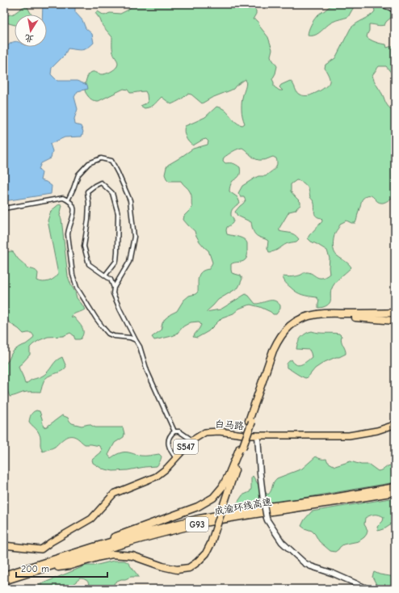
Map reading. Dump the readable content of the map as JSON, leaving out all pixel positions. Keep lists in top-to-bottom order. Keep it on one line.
{"streets":{"highway":["成渝环线高速","G93"],"main road":["白马路","S547"]},"scale_bar":"200 m","north":"bottom"}
